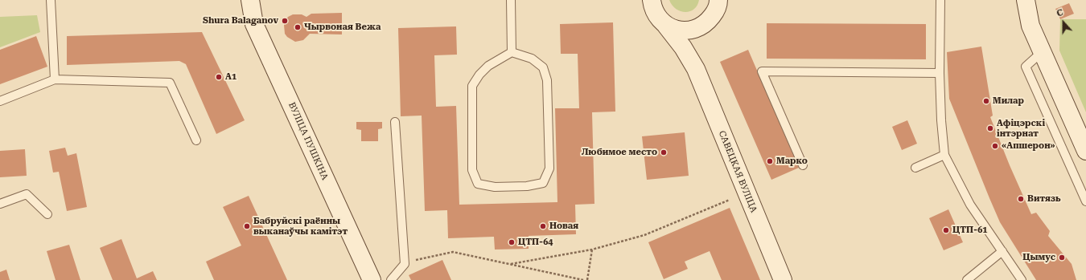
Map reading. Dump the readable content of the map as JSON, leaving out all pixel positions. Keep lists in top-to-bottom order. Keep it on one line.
{"streets":{"street":["ВУЛІЦА ПУШКІНА","САВЕЦКАЯ ВУЛІЦА"]},"places":["Shura Balaganov","Чырвоная Вежа","A1","Милар","Афіцэрскі інтэрнат","«Апшерон»","Любимое место","Марко","Витязь","Бабруйскі раённы выканаўчы камітэт","Новая","ЦТП-61","ЦТП-64","Цымус"],"north":"top"}
